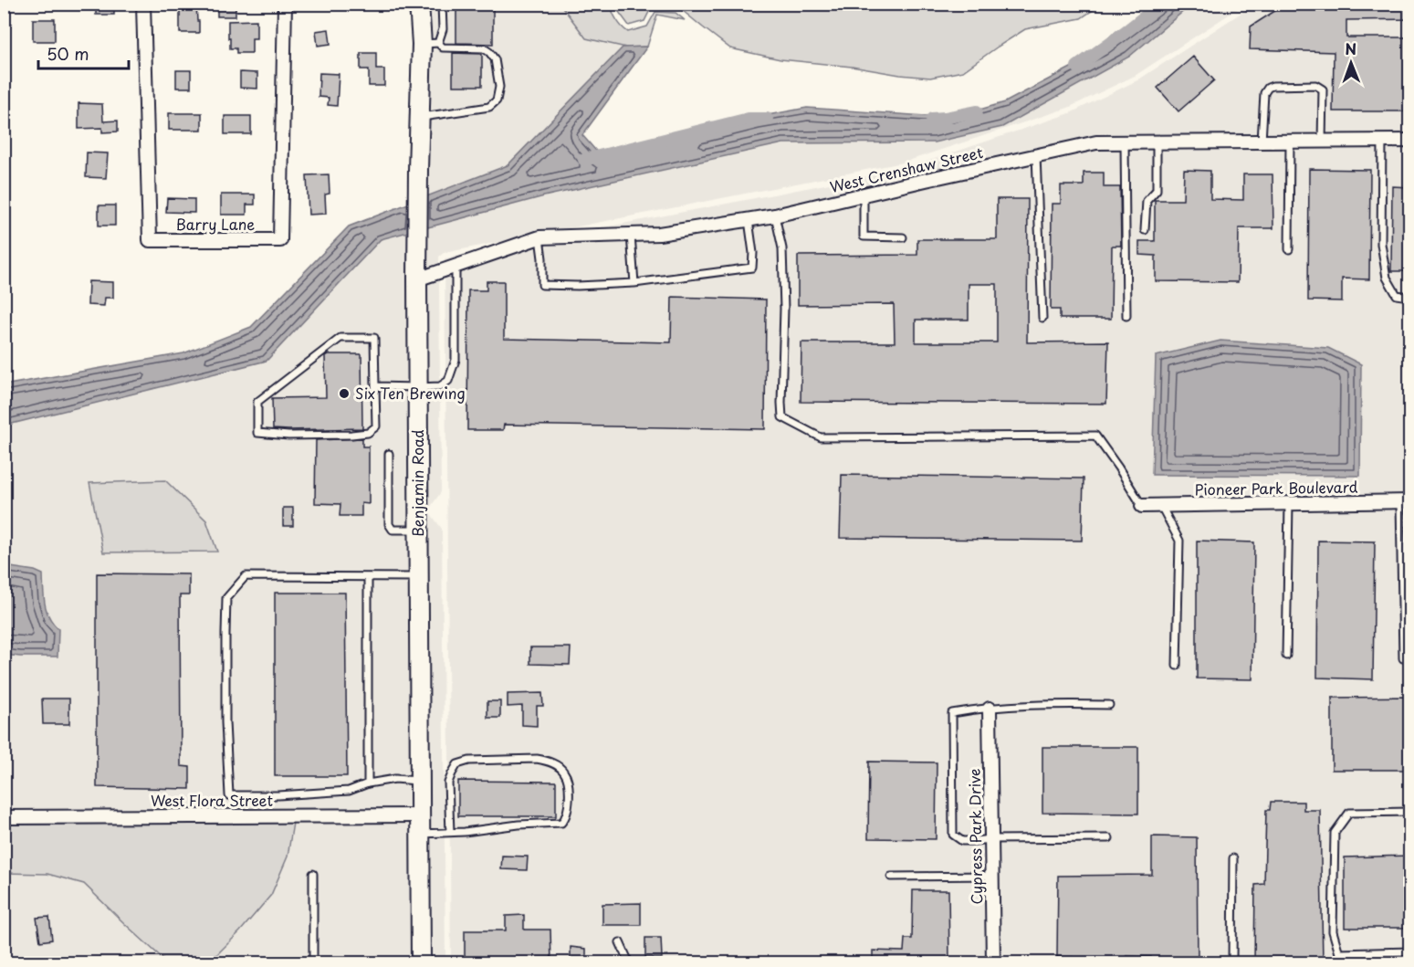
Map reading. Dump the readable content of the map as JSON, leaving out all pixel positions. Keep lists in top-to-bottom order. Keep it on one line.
{"streets":{"street":["West Crenshaw Street","Barry Lane","Benjamin Road","Pioneer Park Boulevard","West Flora Street","Cypress Park Drive"]},"crossings":[["West Crenshaw Street","Benjamin Road"],["Benjamin Road","West Flora Street"]],"places":["Six Ten Brewing"],"scale_bar":"50 m","north":"top"}
